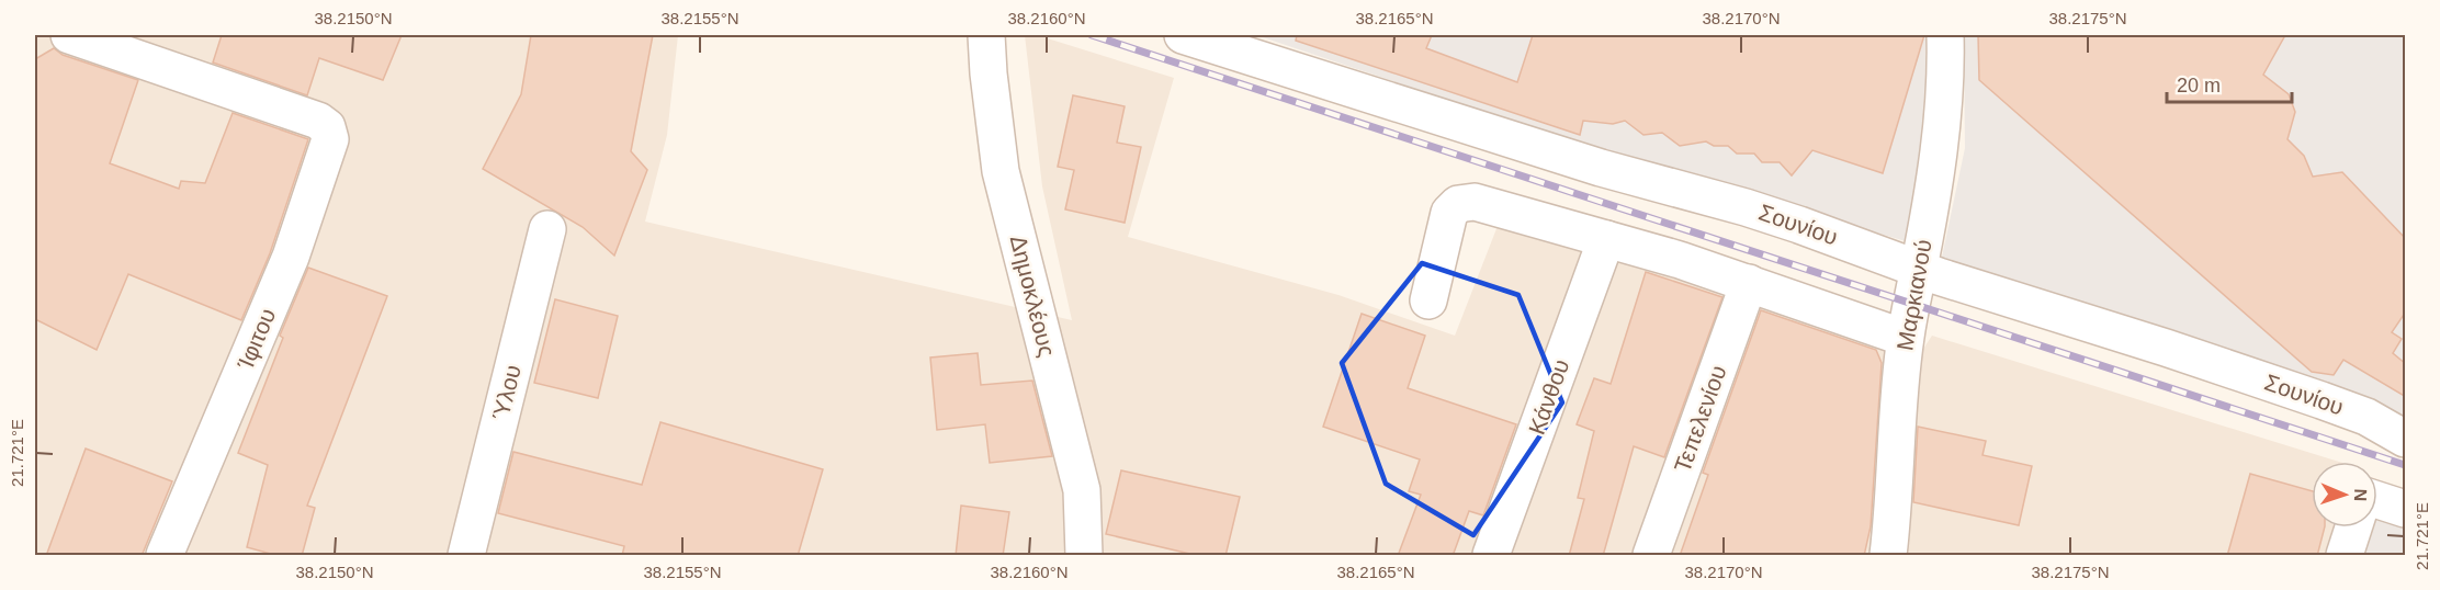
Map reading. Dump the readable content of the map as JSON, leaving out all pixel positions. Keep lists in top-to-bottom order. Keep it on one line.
{"streets":{"street":["Σουνίου","Μαρκιανού","Δημοκλέους","Ίφιτου","Ύλου","Κάνθου","Τεπελενίου"]},"crossings":[["Σουνίου","Μαρκιανού"]],"scale_bar":"20 m","north":"right","coordinates":["38.2150°N","38.2155°N","38.2160°N","38.2165°N","38.2170°N","38.2175°N","21.721°E"]}
